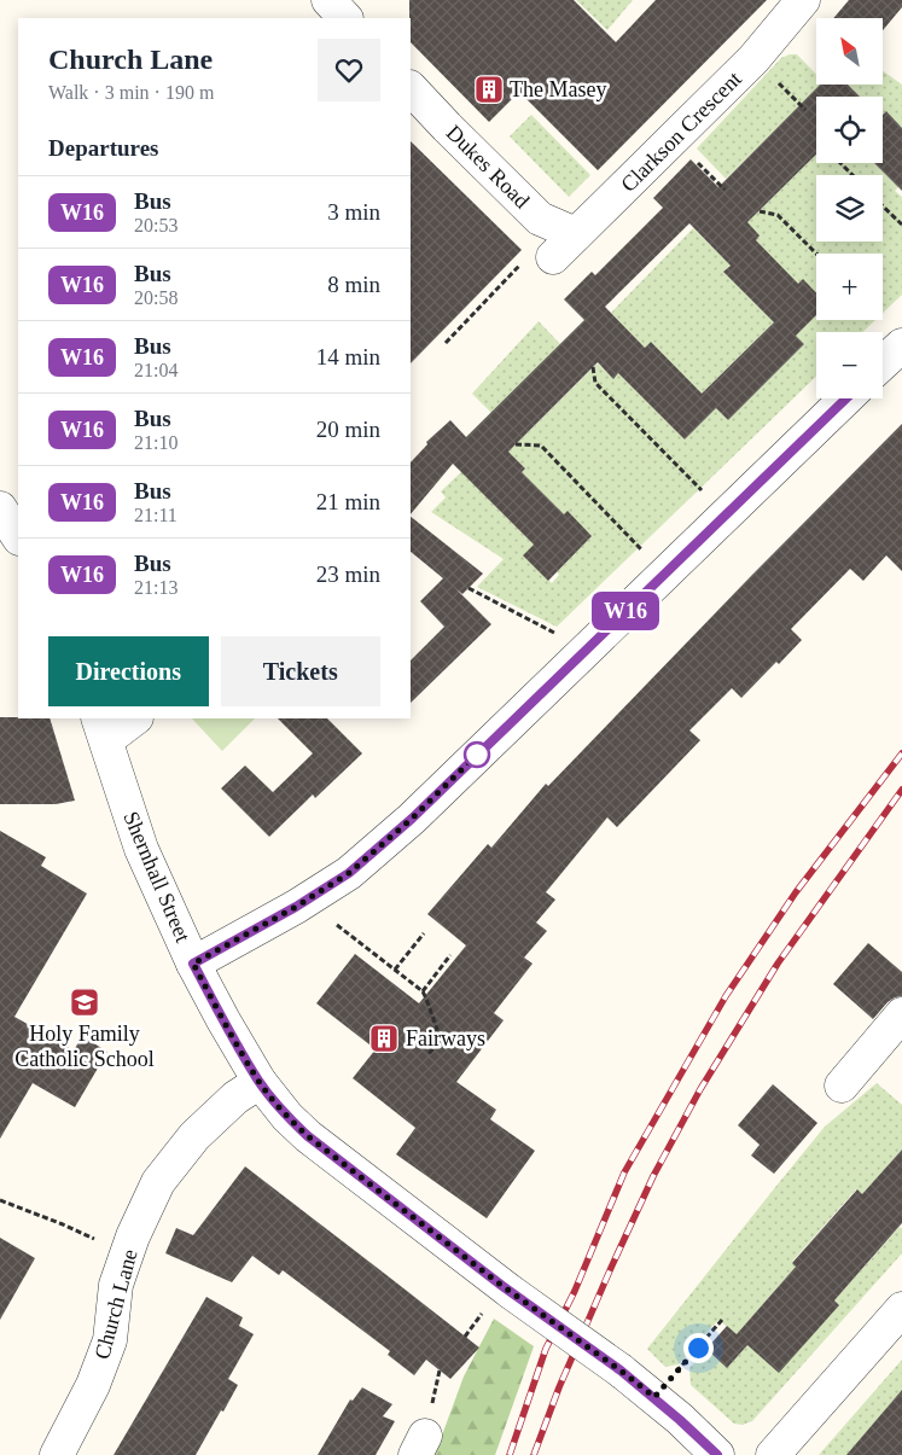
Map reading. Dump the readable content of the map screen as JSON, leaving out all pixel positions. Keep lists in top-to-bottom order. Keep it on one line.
{"streets":{"street":["Clarkson Crescent","Dukes Road","Shernhall Street","Church Lane"]},"crossings":[["Clarkson Crescent","Dukes Road"],["Shernhall Street","Church Lane"]],"places":{"building":["The Masey","Fairways"],"school or university":["Holy Family Catholic School"]},"lines":["bus line W16"],"north":"top left","page":{"on_map":"W16","map_buttons":["+","−"],"heading":[["Church Lane","Walk · 3 min · 190 m"],"Departures"],"list":[{"mark":"W16","name":"Bus","note":"20:53","value":"3 min"},{"mark":"W16","name":"Bus","note":"20:58","value":"8 min"},{"mark":"W16","name":"Bus","note":"21:04","value":"14 min"},{"mark":"W16","name":"Bus","note":"21:10","value":"20 min"},{"mark":"W16","name":"Bus","note":"21:11","value":"21 min"},{"mark":"W16","name":"Bus","note":"21:13","value":"23 min"}],"buttons":["Directions","Tickets"]}}
